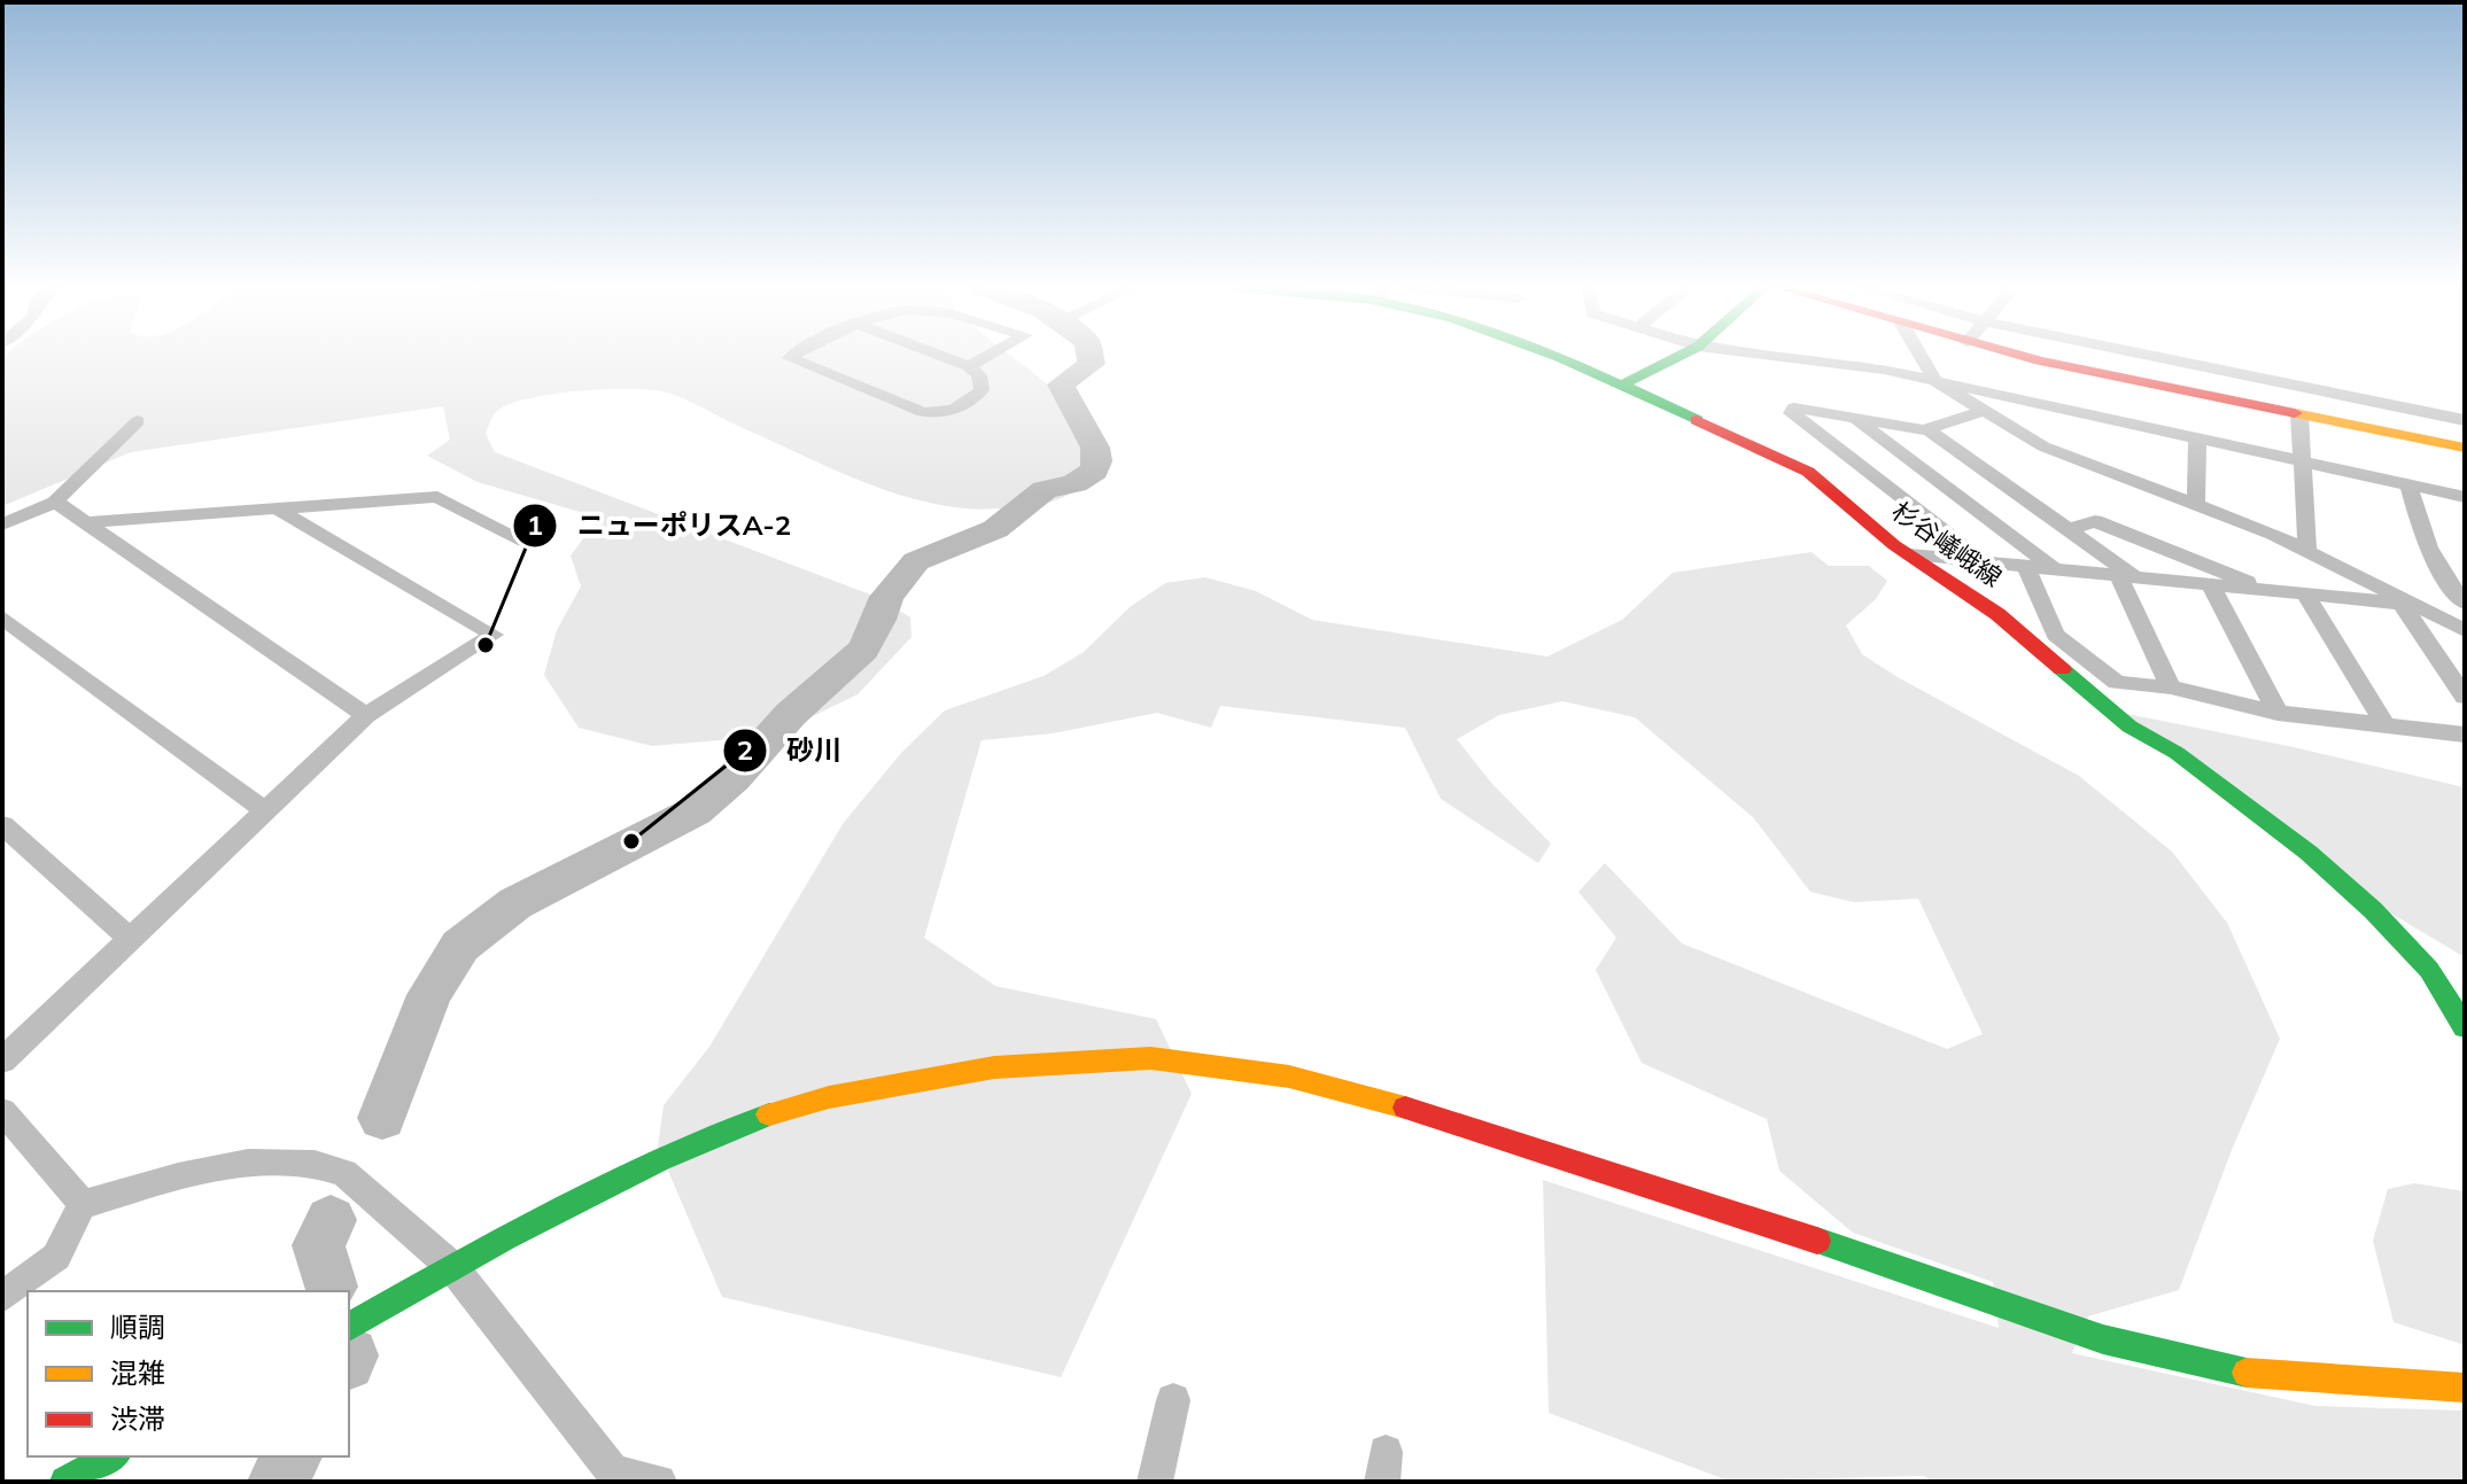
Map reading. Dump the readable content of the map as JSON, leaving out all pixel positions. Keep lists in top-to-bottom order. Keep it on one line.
{"streets":{"street":["杉谷嶬峨線"]},"places":["ニューポリスA-2","砂川"],"legend":["順調","混雑","渋滞"]}
